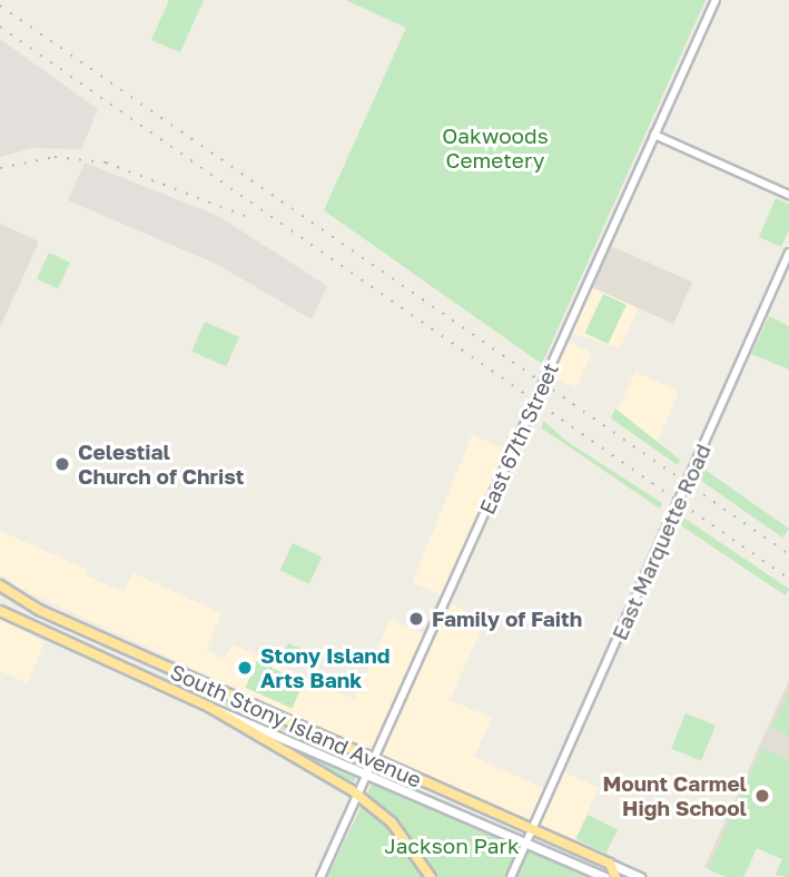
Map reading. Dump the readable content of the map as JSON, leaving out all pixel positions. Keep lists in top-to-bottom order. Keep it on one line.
{"streets":{"highway":["South Stony Island Avenue"],"street":["East 67th Street","East Marquette Road"]},"crossings":[["East 67th Street","South Stony Island Avenue"],["East Marquette Road","South Stony Island Avenue"]],"parks":["Oakwoods Cemetery","Jackson Park"],"places":["Celestial Church of Christ","Family of Faith","Stony Island Arts Bank","Mount Carmel High School"]}
